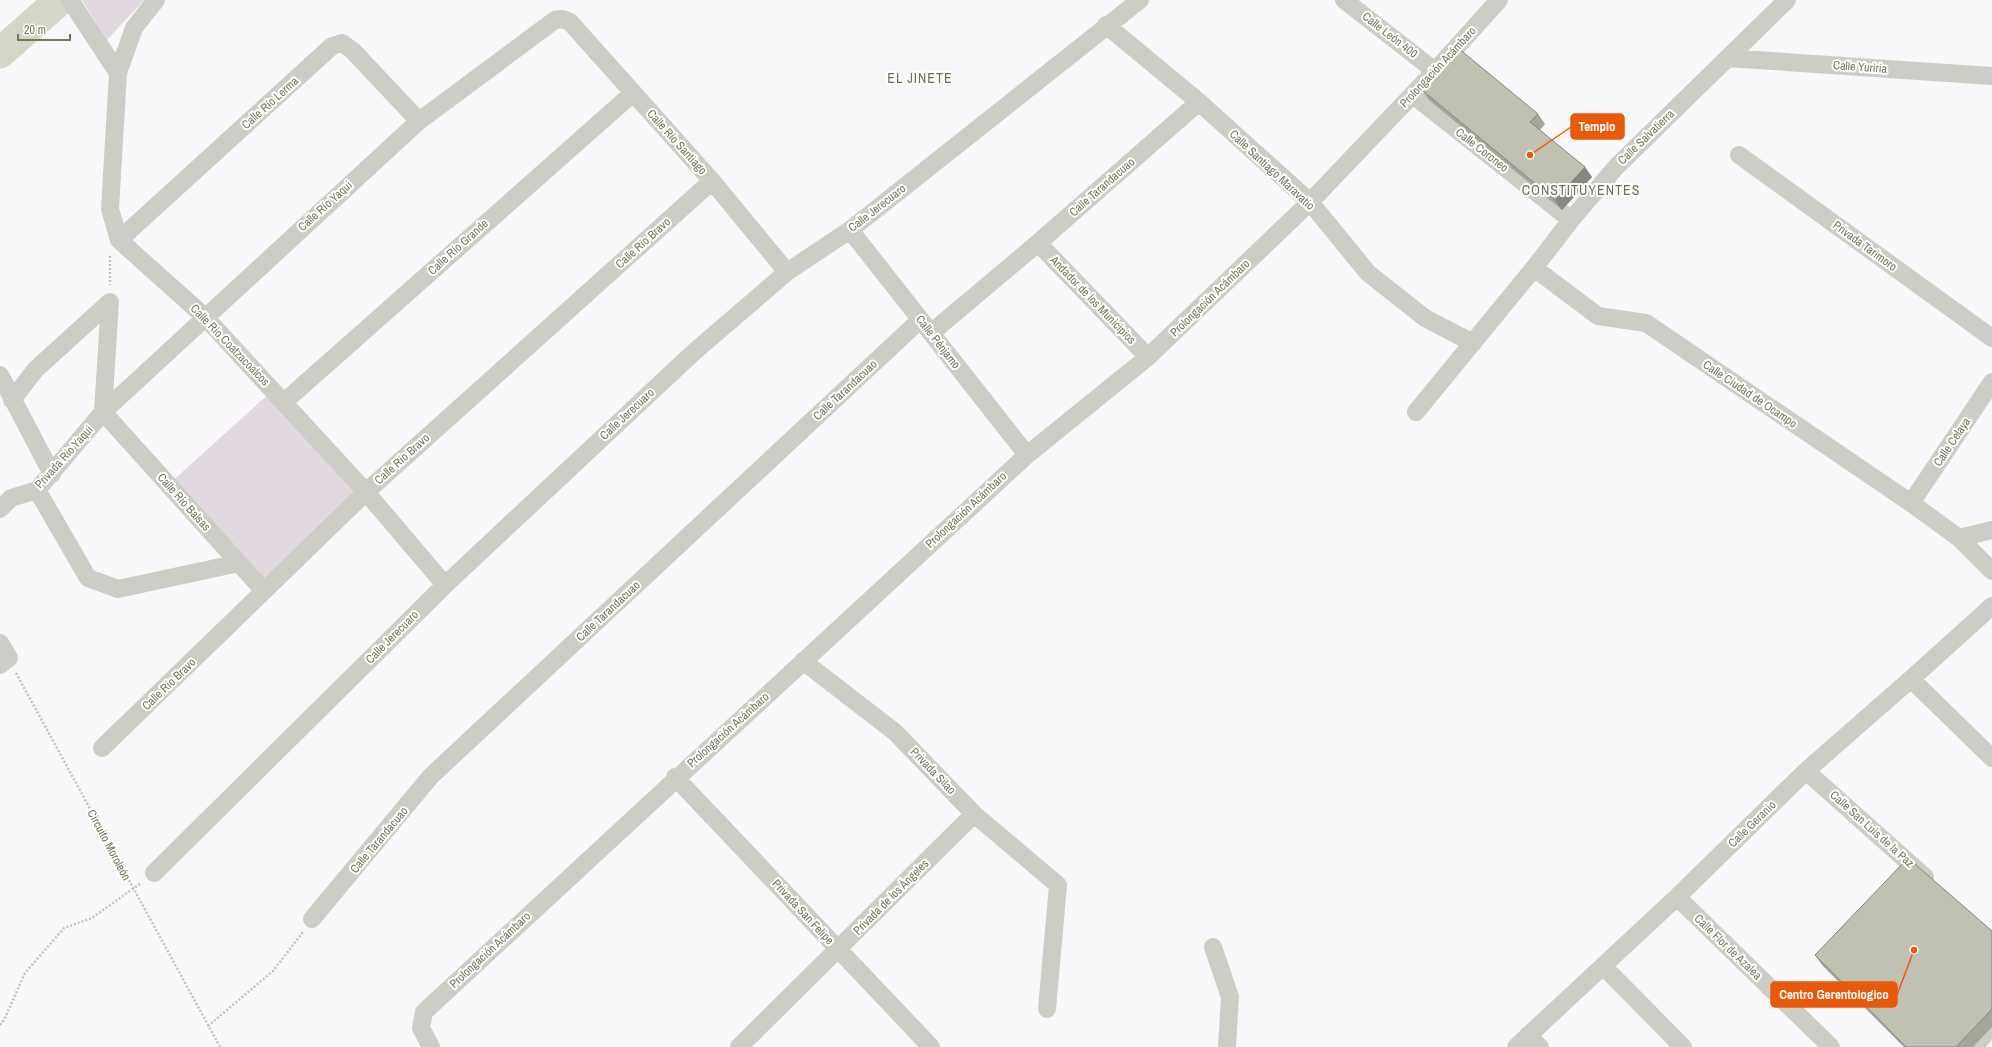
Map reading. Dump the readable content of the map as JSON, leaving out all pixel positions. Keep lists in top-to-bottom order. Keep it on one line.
{"streets":{"street":["Calle León 400","Prolongación Acámbaro","Calle Yuriria","Calle Río Lerma","Calle Salvatierra","Calle Río Santiago","Calle Coroneo","Calle Santiago Maravatio","Calle Tarandacuao","Calle Río Yaqui","Calle Jerecuaro","Calle Río Bravo","Privada Tarimoro","Calle Río Grande","Andador de los Municipios","Calle Pénjamo","Calle Río Coatzacoalcos","Calle Ciudad de Ocampo","Calle Celaya","Privada Río Yaqui","Calle Río Balsas","Privada Silao","Calle Geranio","Calle San Luis de la Paz","Privada de los Ángeles","Privada San Felipe","Calle Flor de Azalea"],"path":["Circuito Moroleón"]},"crossings":[["Calle León 400","Prolongación Acámbaro"],["Prolongación Acámbaro","Calle Coroneo"],["Prolongación Acámbaro","Calle Santiago Maravatio"],["Prolongación Acámbaro","Andador de los Municipios"],["Prolongación Acámbaro","Calle Pénjamo"],["Prolongación Acámbaro","Privada Silao"],["Prolongación Acámbaro","Privada San Felipe"],["Calle Yuriria","Calle Salvatierra"],["Calle Río Lerma","Calle Río Yaqui"],["Calle Río Lerma","Calle Río Coatzacoalcos"],["Calle Salvatierra","Calle Coroneo"],["Calle Salvatierra","Calle Santiago Maravatio"],["Calle Salvatierra","Calle Ciudad de Ocampo"],["Calle Río Santiago","Calle Río Yaqui"],["Calle Río Santiago","Calle Jerecuaro"],["Calle Río Santiago","Calle Río Bravo"],["Calle Río Santiago","Calle Río Grande"],["Calle Santiago Maravatio","Calle Tarandacuao"],["Calle Santiago Maravatio","Calle Jerecuaro"],["Calle Tarandacuao","Andador de los Municipios"],["Calle Tarandacuao","Calle Pénjamo"],["Calle Río Yaqui","Calle Río Coatzacoalcos"],["Calle Río Yaqui","Privada Río Yaqui"],["Calle Río Yaqui","Calle Río Balsas"],["Calle Jerecuaro","Calle Pénjamo"],["Calle Jerecuaro","Calle Río Coatzacoalcos"],["Calle Río Bravo","Calle Río Coatzacoalcos"],["Calle Río Bravo","Calle Río Balsas"],["Calle Río Grande","Calle Río Coatzacoalcos"],["Calle Ciudad de Ocampo","Calle Celaya"],["Privada Río Yaqui","Calle Río Balsas"],["Privada Silao","Privada de los Ángeles"],["Calle Geranio","Calle San Luis de la Paz"],["Calle Geranio","Calle Flor de Azalea"],["Privada de los Ángeles","Privada San Felipe"]],"districts":["EL JINETE","CONSTITUYENTES"],"places":["Templo","Centro Gerentologico"],"scale_bar":"20 m"}
